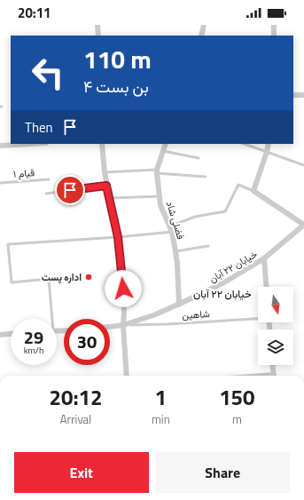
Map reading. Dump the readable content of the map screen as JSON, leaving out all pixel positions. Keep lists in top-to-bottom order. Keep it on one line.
{"streets":{"street":["فضلی شاد","خیابان ۲۲ آبان"],"lane":["قیام ۱","شاهین"]},"crossings":[["فضلی شاد","خیابان ۲۲ آبان"],["خیابان ۲۲ آبان","شاهین"]],"districts":["خیابان ۲۲ آبان"],"places":["اداره پست"],"north":"bottom","page":{"status":"20:11","turn":["110 m","بن بست ۴"],"then":"Then","speed":"29 km/h","limit":"30","eta":["20:12","Arrival","1","min","150","m"],"buttons":["Exit","Share"]}}
